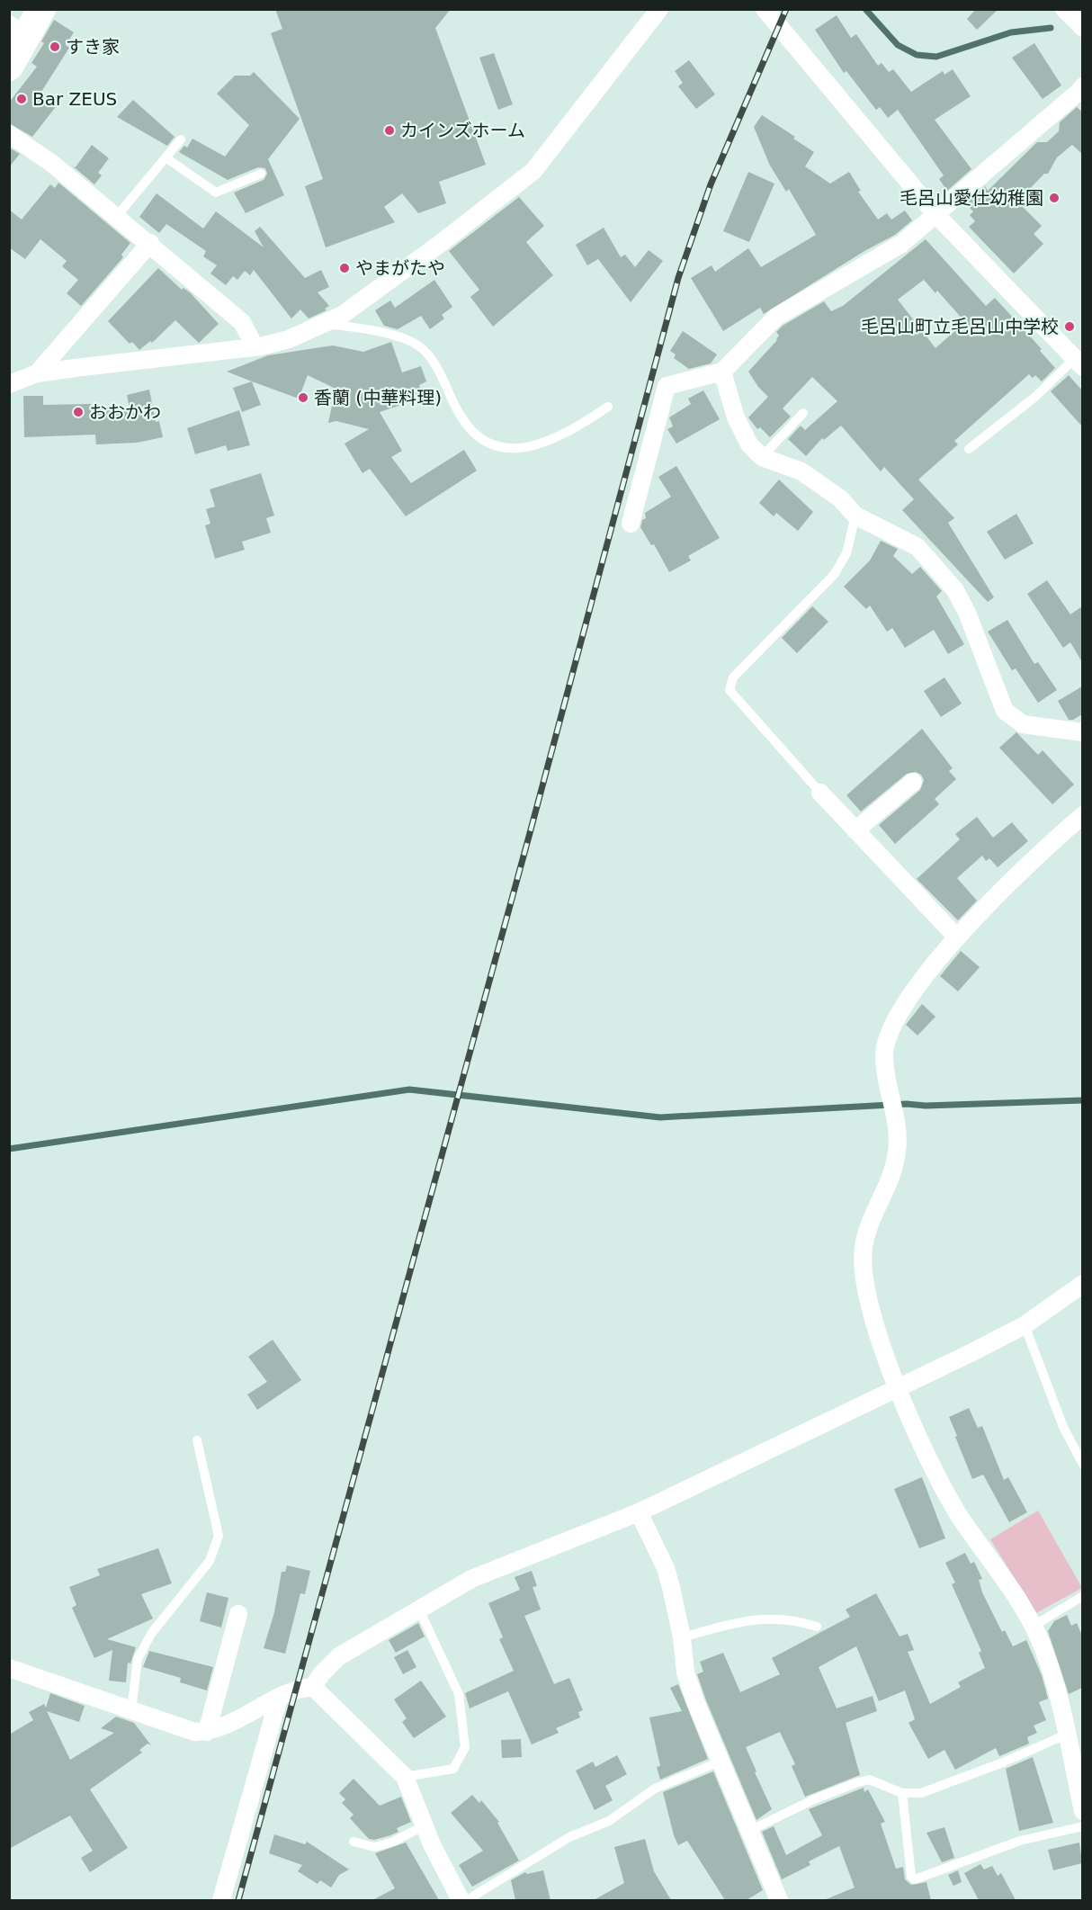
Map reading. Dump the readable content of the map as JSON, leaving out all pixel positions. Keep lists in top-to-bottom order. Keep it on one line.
{"places":["すき家","Bar ZEUS","カインズホーム","毛呂山愛仕幼稚園","やまがたや","毛呂山町立毛呂山中学校","香蘭 (中華料理)","おおかわ"]}
